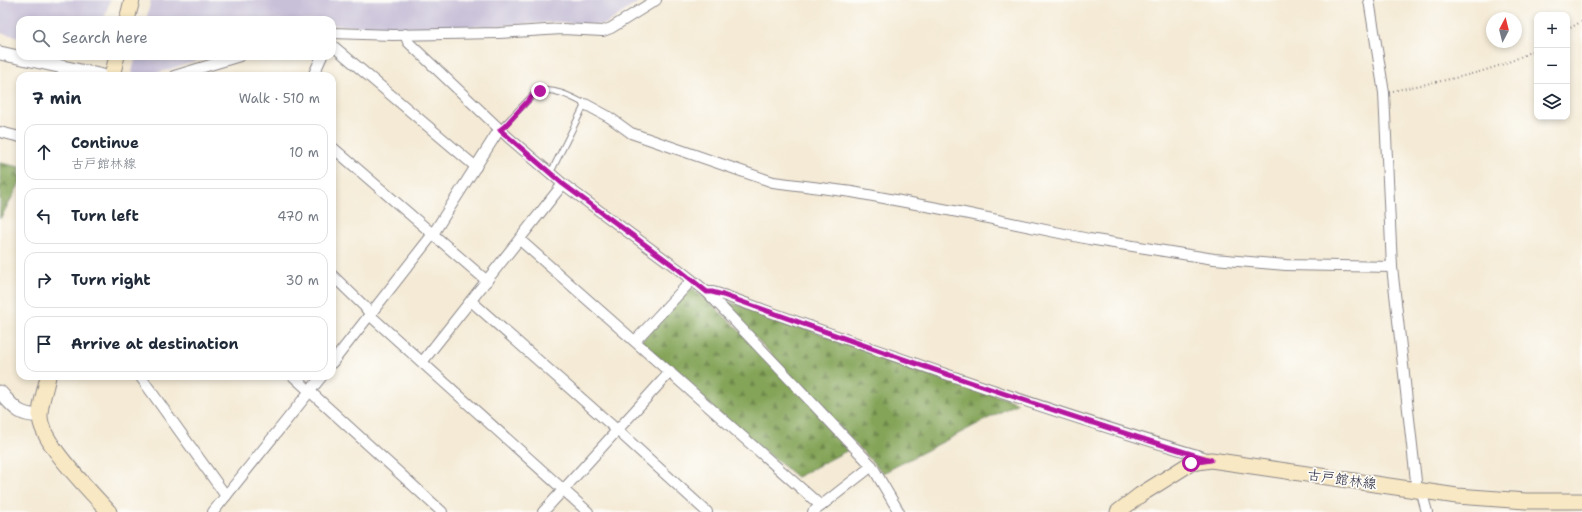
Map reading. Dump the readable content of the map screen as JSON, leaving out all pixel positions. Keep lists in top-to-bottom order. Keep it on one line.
{"streets":{"main road":["古戸館林線"]},"north":"top","page":{"map_buttons":["+","−"],"search":"Search here","heading":["7 min","Walk · 510 m"],"list":[["Continue","古戸館林線","10 m"],["Turn left","470 m"],["Turn right","30 m"],"Arrive at destination"]}}
